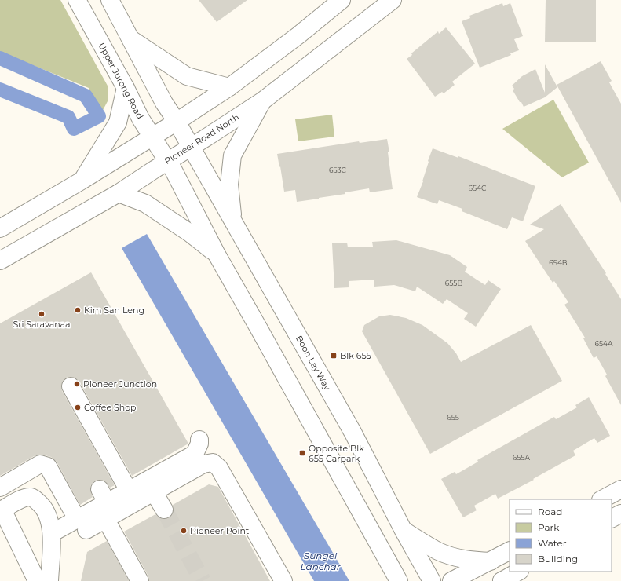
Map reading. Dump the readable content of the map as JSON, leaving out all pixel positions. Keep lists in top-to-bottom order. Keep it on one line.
{"streets":{"main road":["Upper Jurong Road","Pioneer Road North","Boon Lay Way"]},"crossings":[["Upper Jurong Road","Pioneer Road North"],["Pioneer Road North","Boon Lay Way"]],"water":["Sungei Lanchar"],"places":{"other":["Kim San Leng","Sri Saravanaa","Pioneer Junction","Coffee Shop","Pioneer Point"],"transit":["Blk 655","Opposite Blk 655 Carpark"]},"house_numbers":["653C","654C","654B","655B","654A","655","655A"],"legend":["Road","Park","Water","Building"]}
